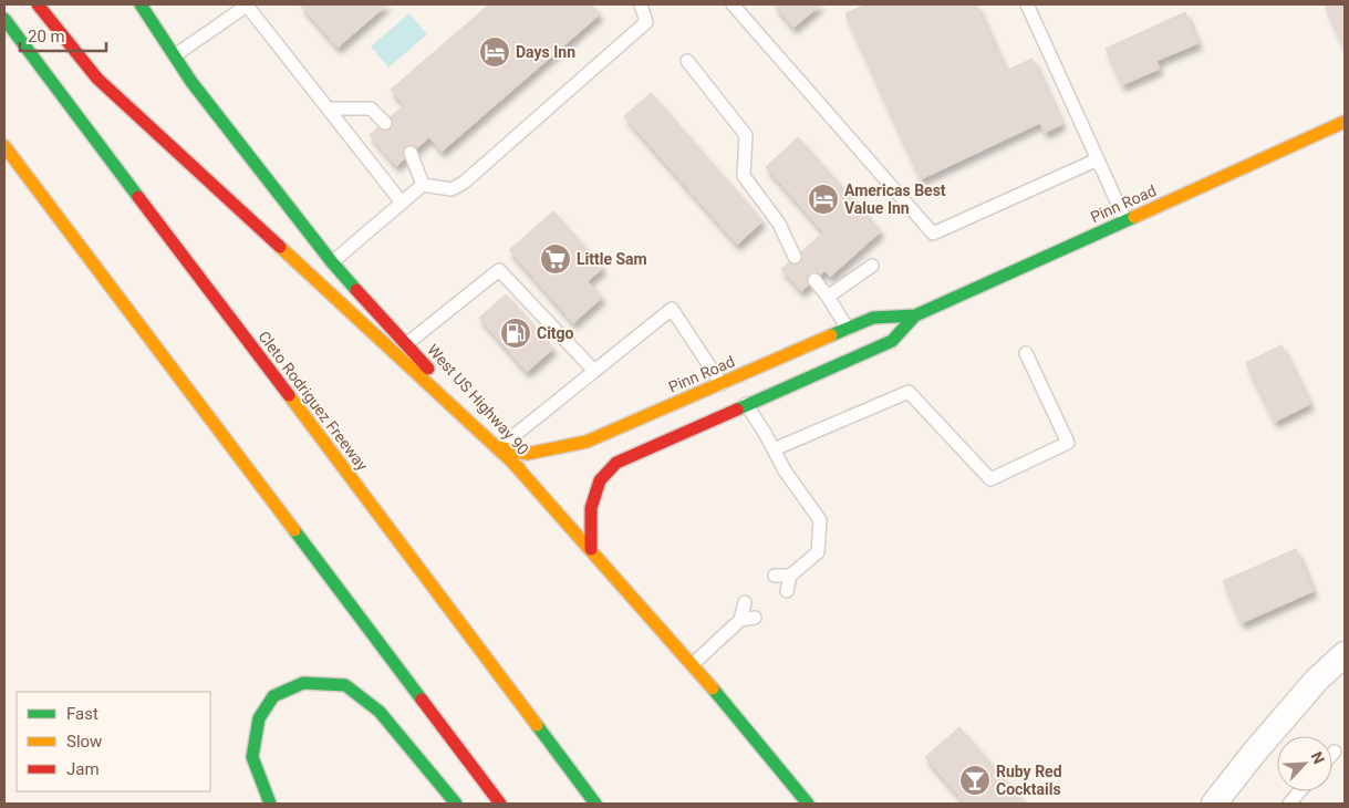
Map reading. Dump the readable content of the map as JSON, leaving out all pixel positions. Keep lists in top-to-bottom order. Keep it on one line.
{"streets":{"main road":["Pinn Road","West US Highway 90","Cleto Rodriguez Freeway"]},"crossings":[["Pinn Road","West US Highway 90"]],"places":{"hotel":["Days Inn","Americas Best Value Inn"],"supermarket":["Little Sam"],"fuel station":["Citgo"],"bar":["Ruby Red Cocktails"]},"legend":["Fast","Slow","Jam"],"scale_bar":"20 m","north":"top right"}
